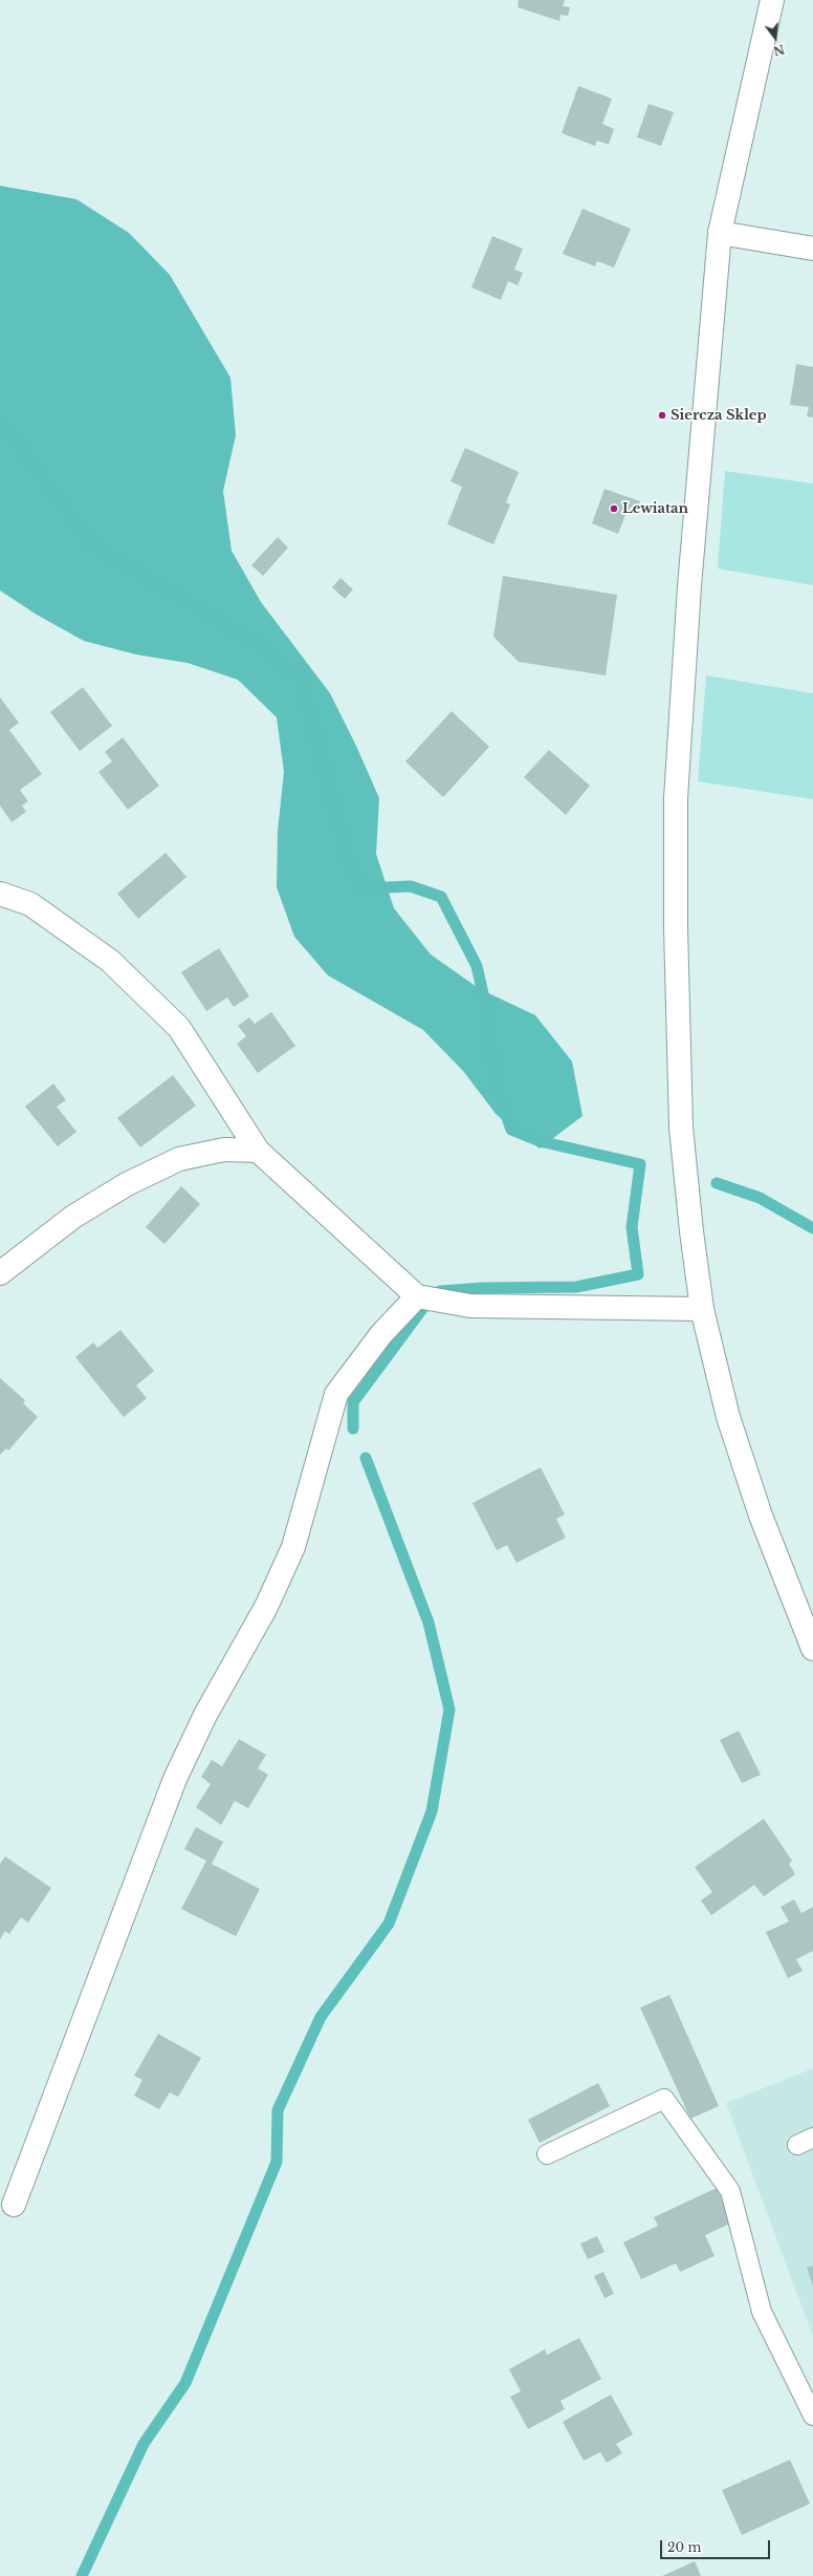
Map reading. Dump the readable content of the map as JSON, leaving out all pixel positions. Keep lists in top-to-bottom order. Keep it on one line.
{"places":["Siercza Sklep","Lewiatan"],"scale_bar":"20 m","north":"bottom"}
